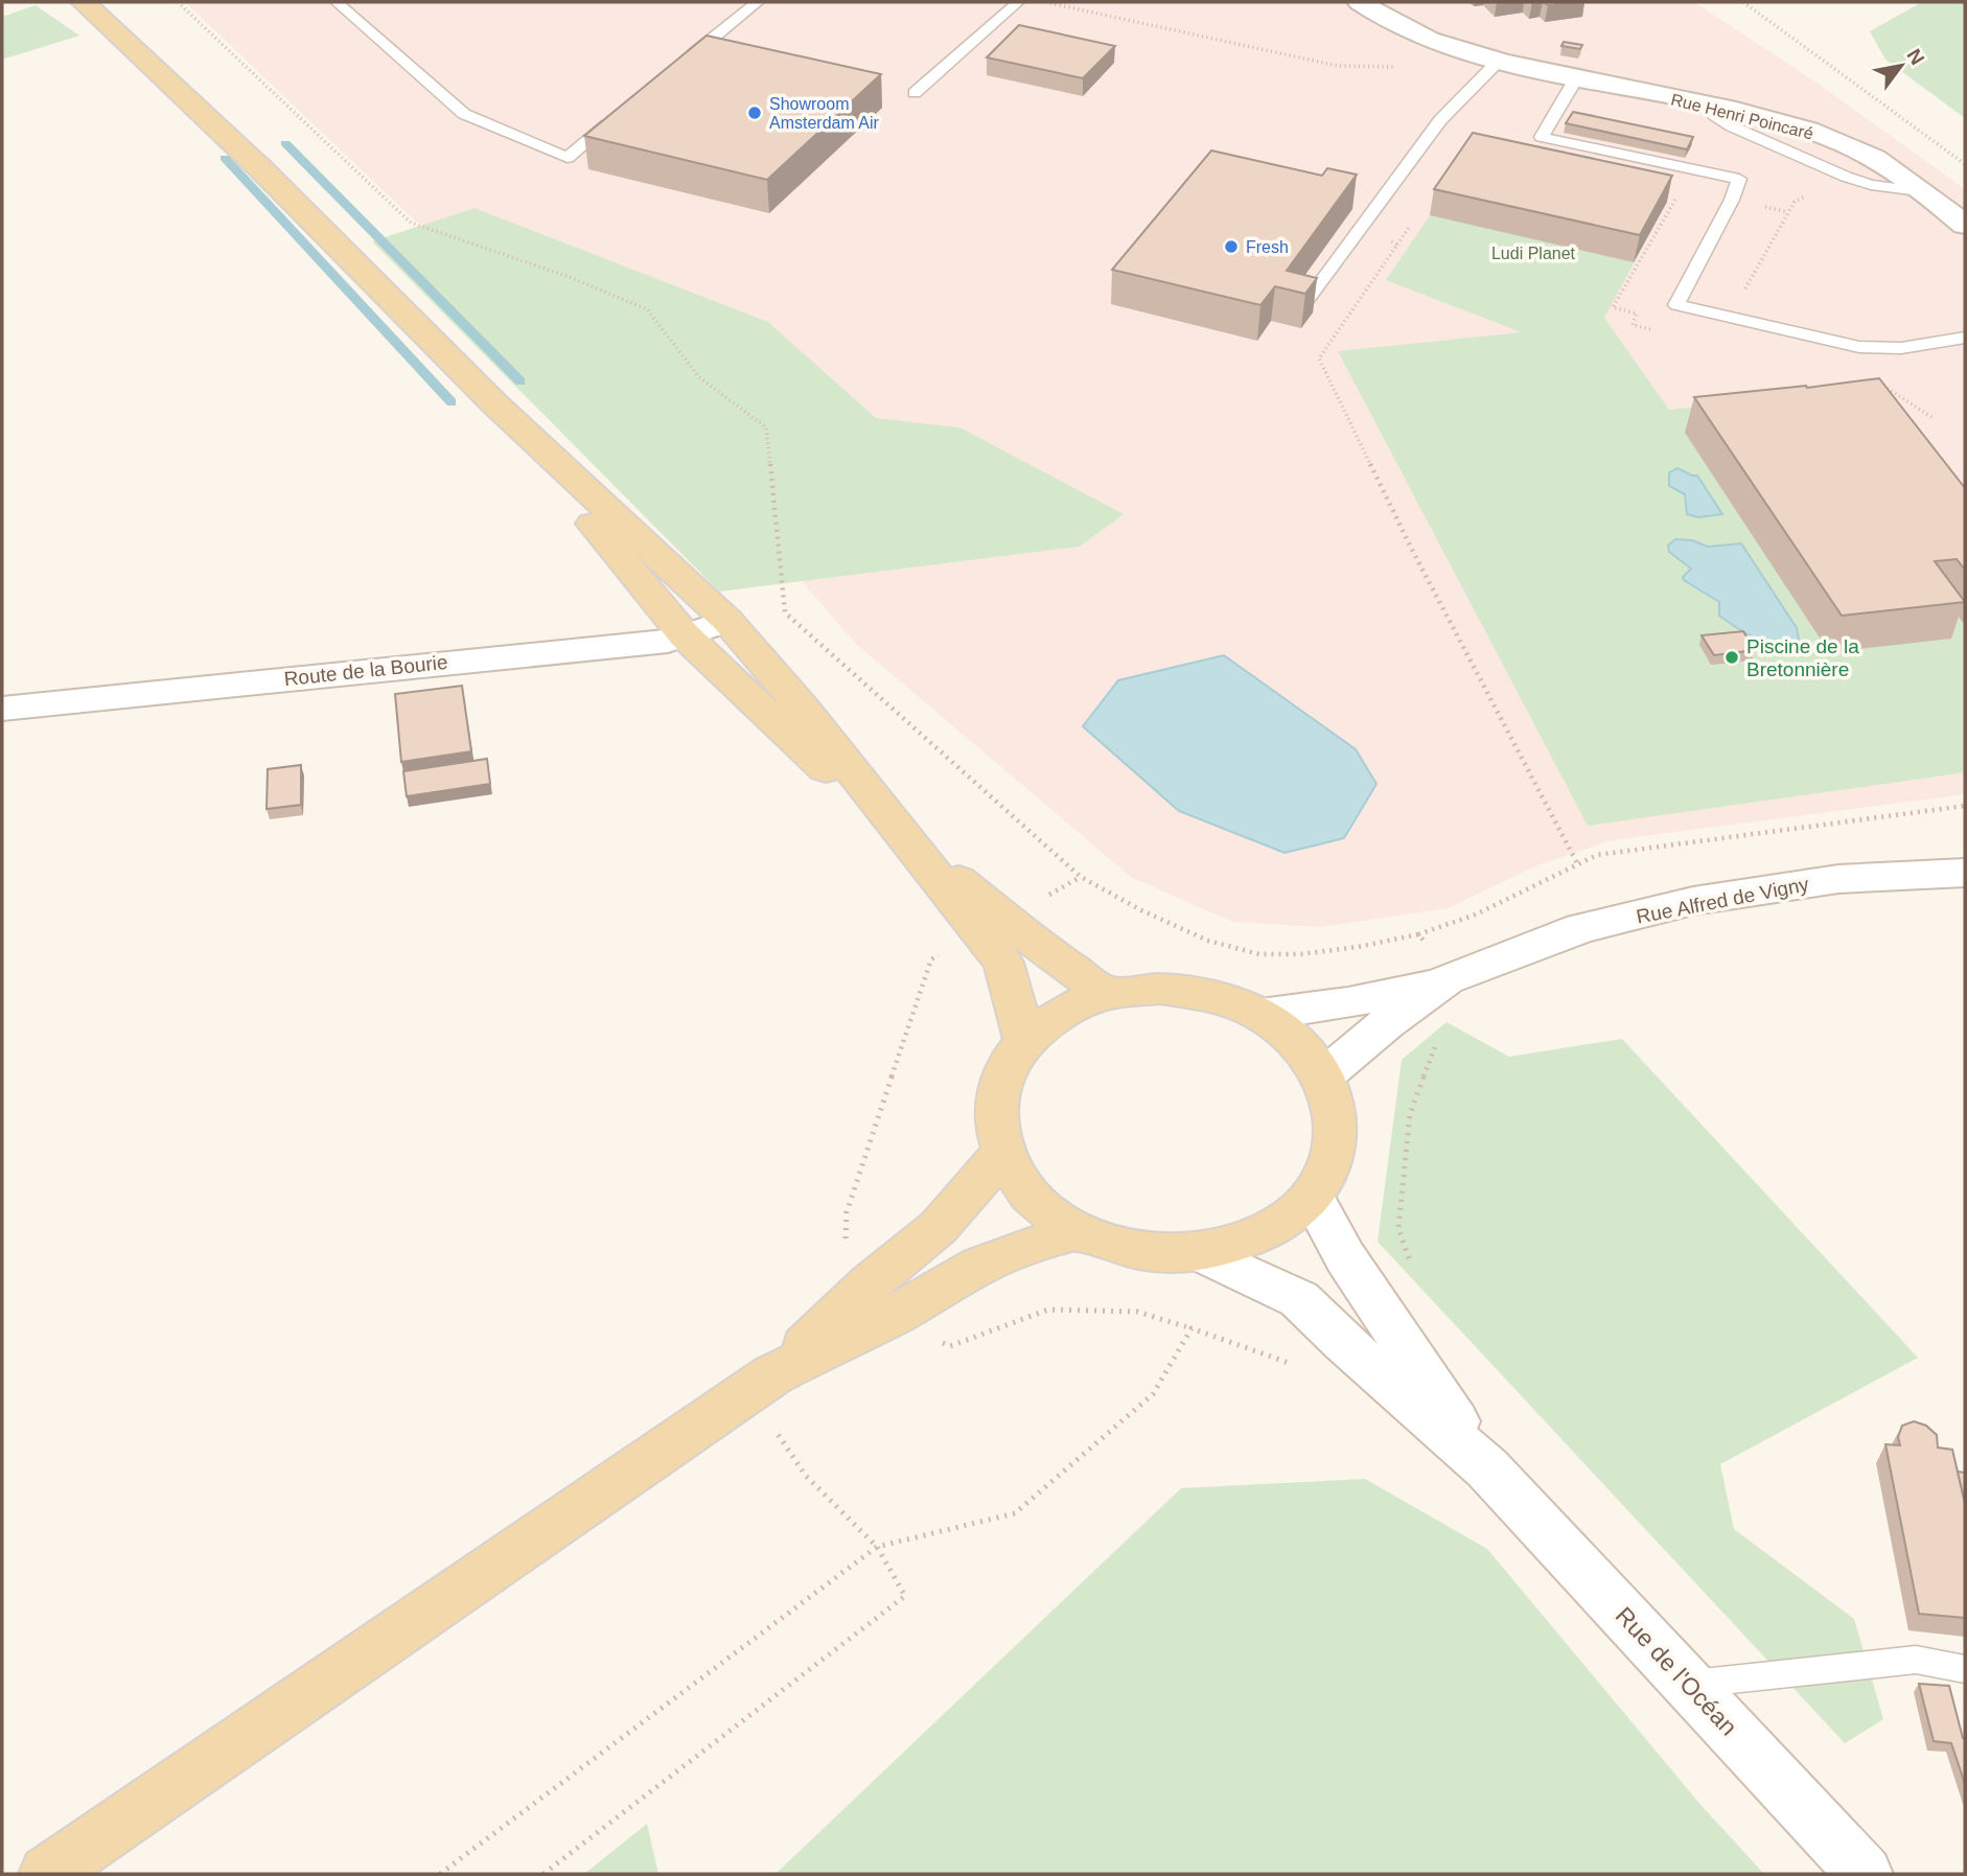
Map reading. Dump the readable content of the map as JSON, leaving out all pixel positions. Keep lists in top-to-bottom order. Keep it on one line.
{"streets":{"main road":["Rue Henri Poincaré","Route de la Bourie","Rue Alfred de Vigny","Rue de l'Océan"]},"parks":["Ludi Planet"],"places":["Showroom Amsterdam Air","Fresh","Piscine de la Bretonnière"],"north":"top right"}
